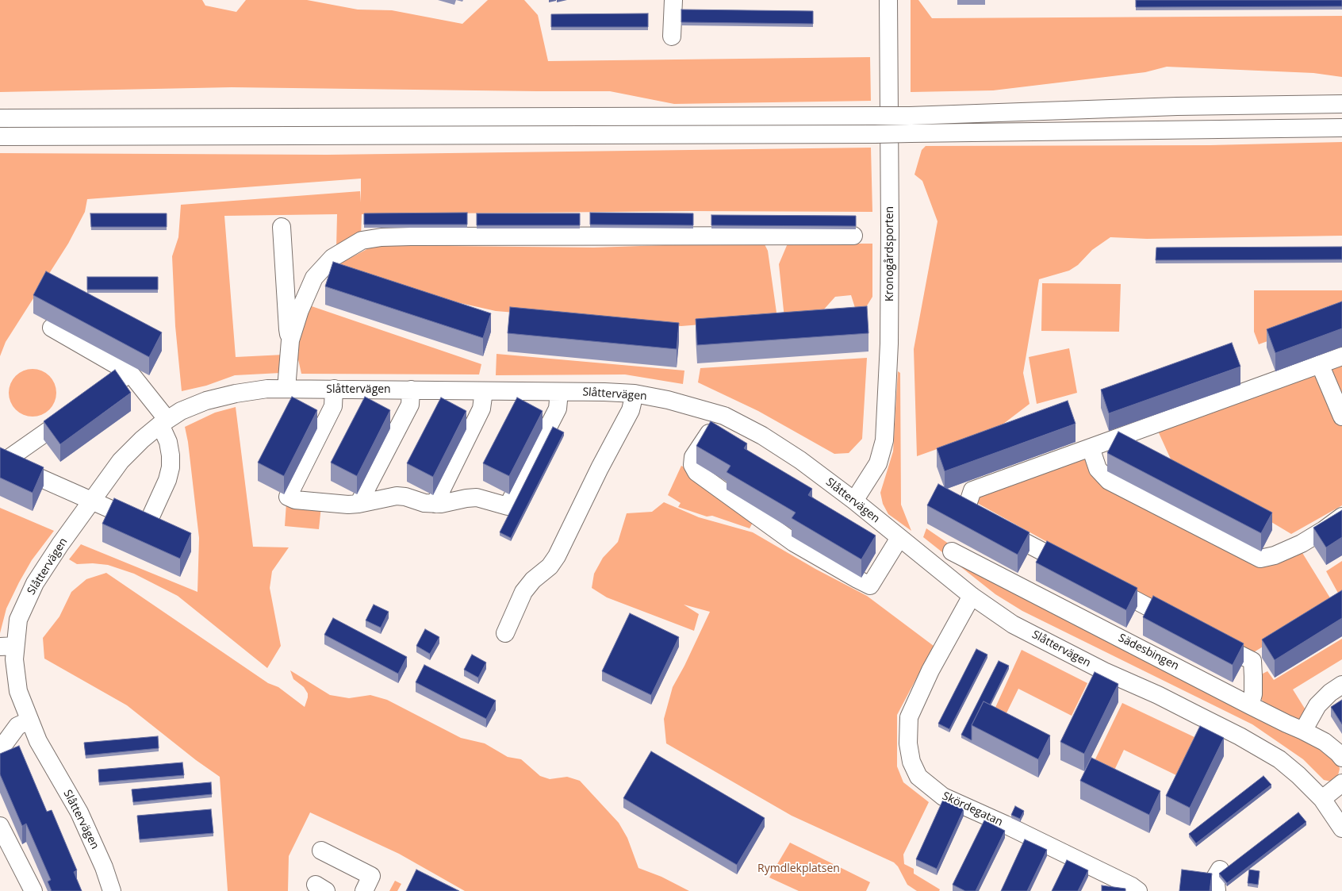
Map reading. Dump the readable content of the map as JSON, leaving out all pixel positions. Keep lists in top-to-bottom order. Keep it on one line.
{"streets":{"main road":["Kronogårdsporten","Slåttervägen","Sädesbingen","Skördegatan"]},"crossings":[["Kronogårdsporten","Slåttervägen"],["Slåttervägen","Skördegatan"]],"parks":["Rymdlekplatsen"]}
